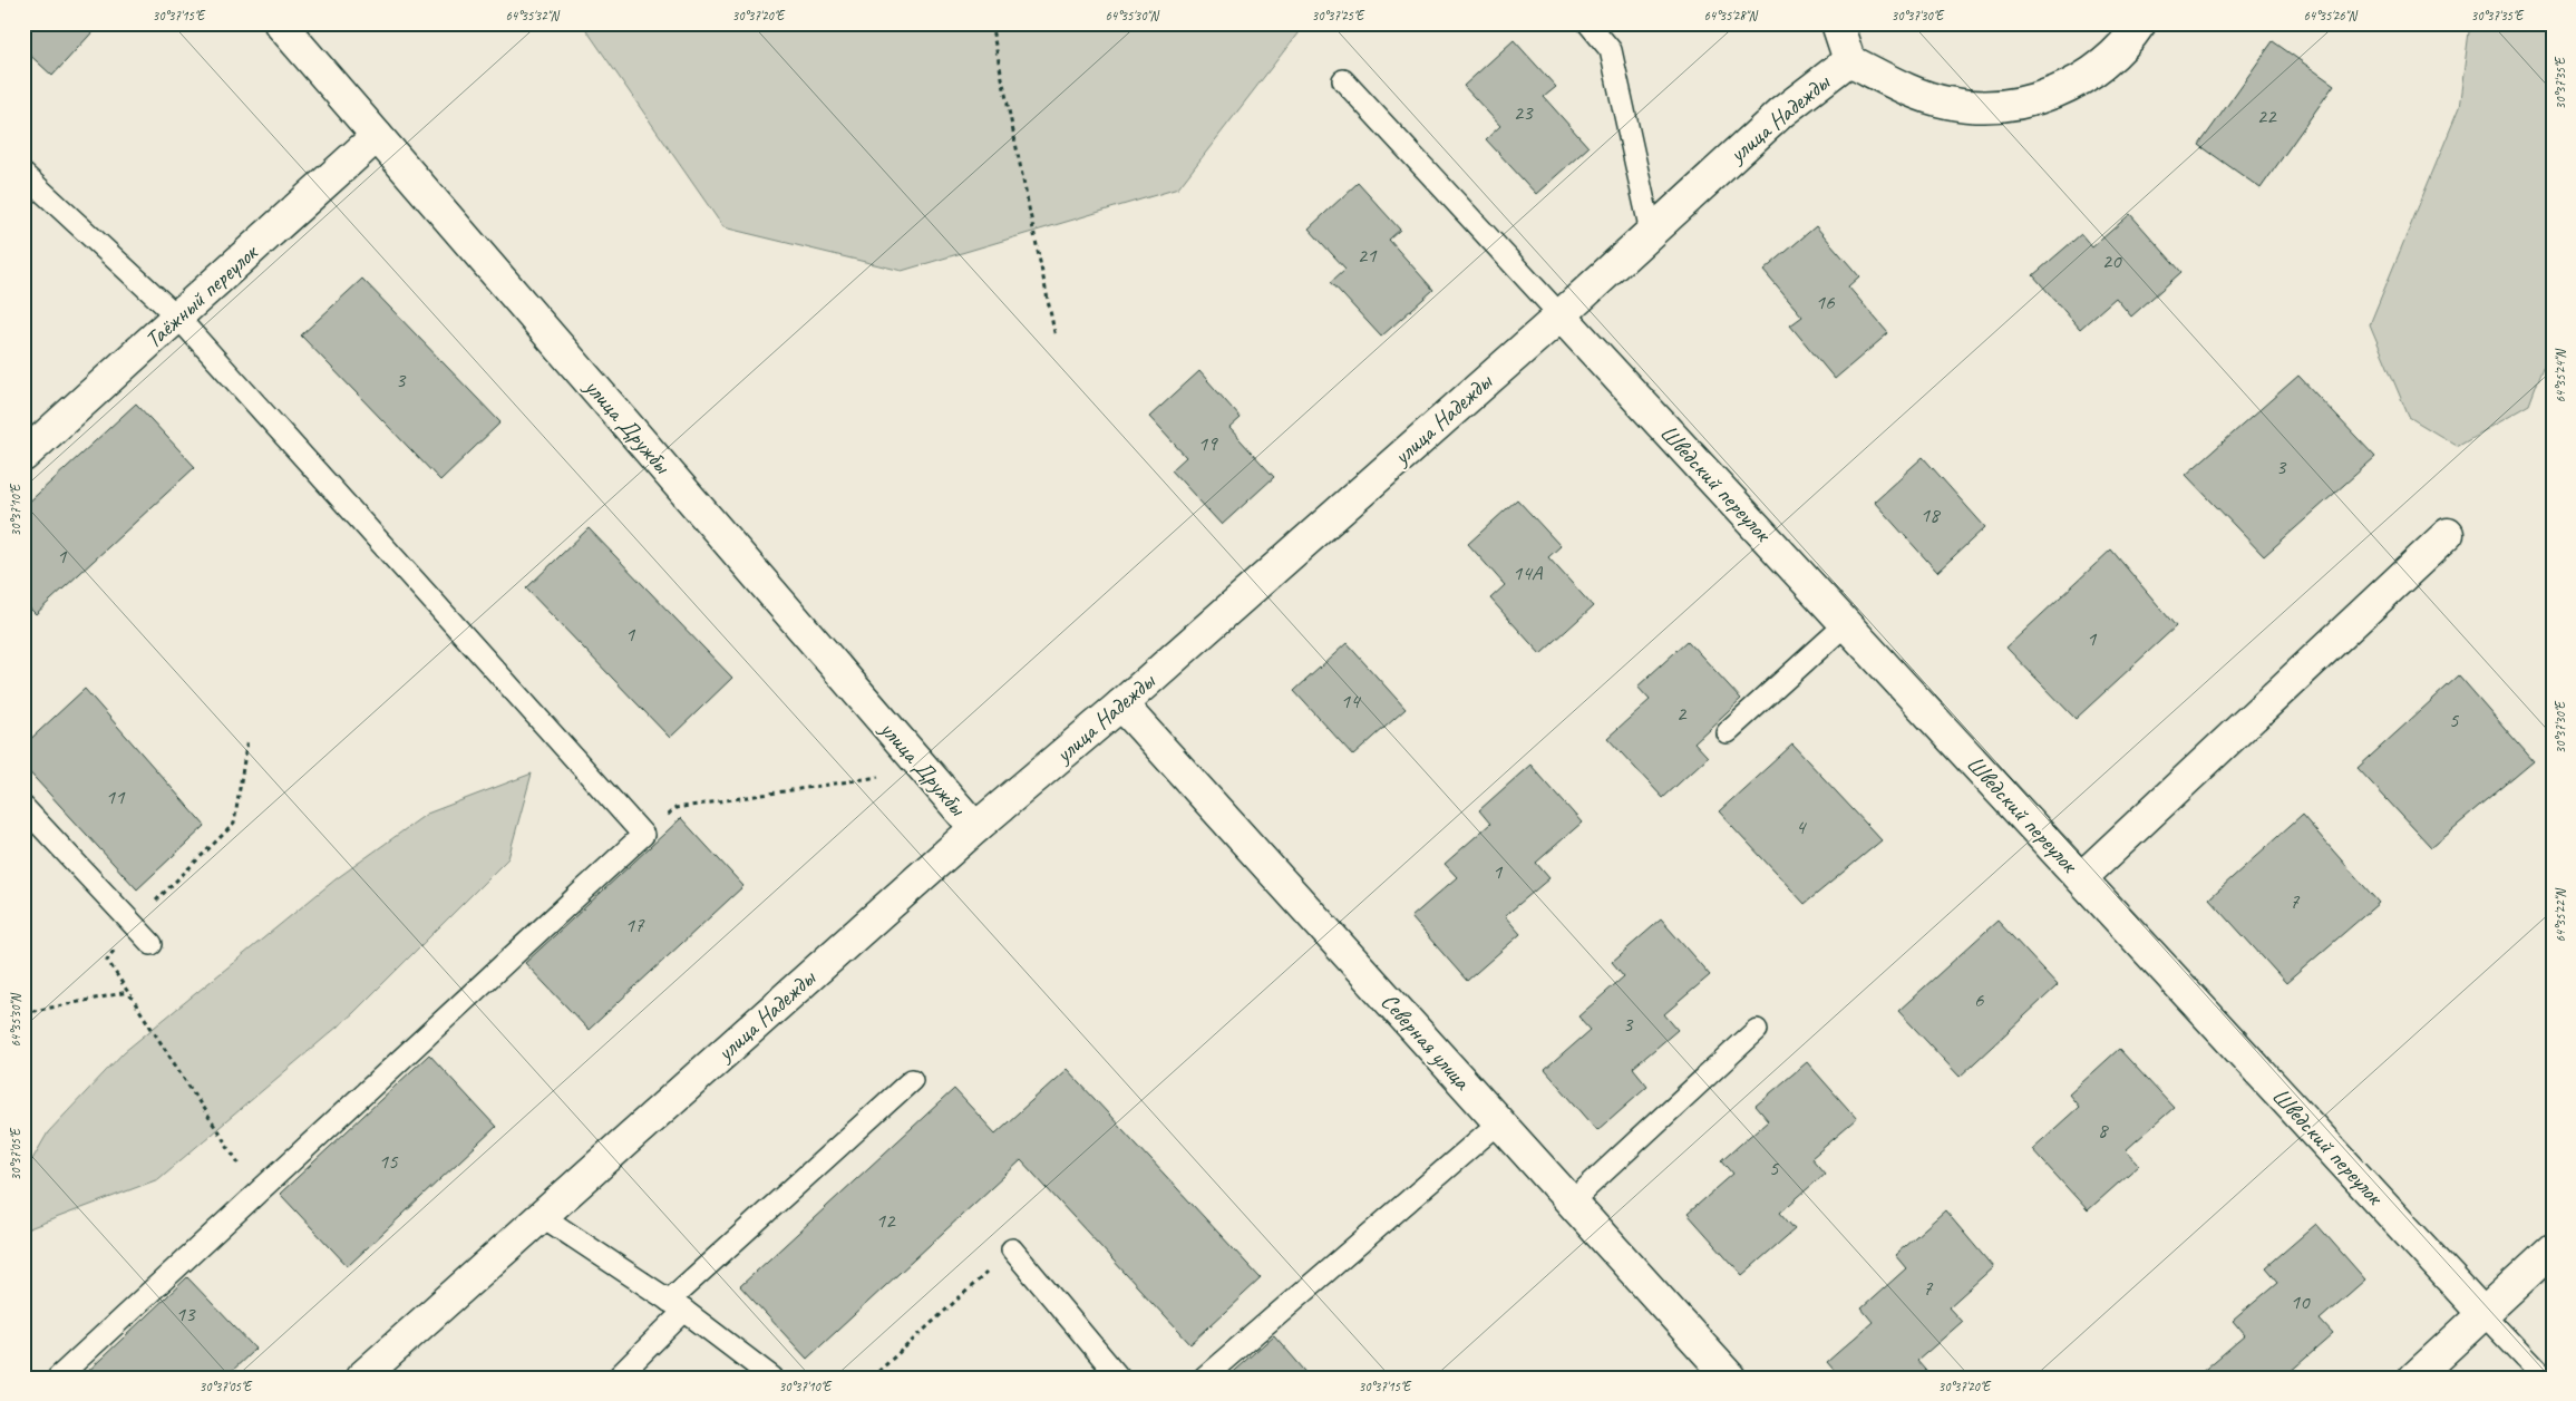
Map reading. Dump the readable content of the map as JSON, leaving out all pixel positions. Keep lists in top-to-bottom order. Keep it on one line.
{"streets":{"street":["улица Надежды","Таёжный переулок","улица Дружбы","Шведский переулок","Северная улица"]},"crossings":[["улица Надежды","улица Дружбы"],["улица Надежды","Шведский переулок"],["улица Надежды","Северная улица"],["Таёжный переулок","улица Дружбы"]],"house_numbers":["23","22","21","20","16","3","19","3","18","1","14А","1","1","14","2","5","11","4","1","7","17","6","3","8","15","5","12","7","10","13"],"coordinates":["30°37'15\"E","64°35'32\"N","30°37'20\"E","64°35'30\"N","30°37'25\"E","64°35'28\"N","30°37'30\"E","64°35'26\"N","30°37'35\"E","64°35'24\"N","30°37'10\"E","64°35'22\"N","30°37'05\"E"]}
